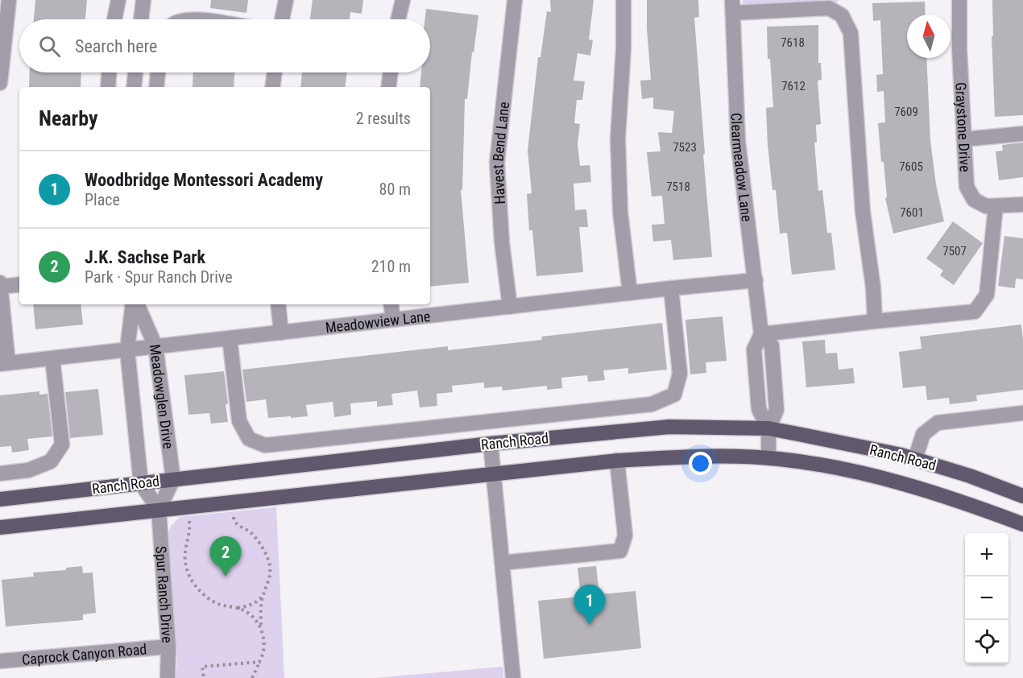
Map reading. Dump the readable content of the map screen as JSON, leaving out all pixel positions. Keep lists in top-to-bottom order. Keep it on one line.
{"streets":{"main road":["Ranch Road"],"street":["Graystone Drive","Havest Bend Lane","Clearmeadow Lane","Meadowview Lane","Meadowglen Drive","Spur Ranch Drive","Caprock Canyon Road"]},"crossings":[["Havest Bend Lane","Meadowview Lane"],["Clearmeadow Lane","Meadowview Lane"],["Clearmeadow Lane","Ranch Road"],["Meadowview Lane","Meadowglen Drive"],["Meadowglen Drive","Ranch Road"],["Meadowglen Drive","Spur Ranch Drive"],["Ranch Road","Spur Ranch Drive"],["Spur Ranch Drive","Caprock Canyon Road"]],"house_numbers":["7618","7612","7609","7523","7605","7518","7601","7507"],"north":"top","page":{"search":"Search here","heading":["Nearby","2 results"],"list":[{"mark":"1","name":"Woodbridge Montessori Academy","note":"Place","value":"80 m"},{"mark":"2","name":"J.K. Sachse Park","note":"Park · Spur Ranch Drive","value":"210 m"}],"map_buttons":["+","−"],"pins":["2","1"]}}
